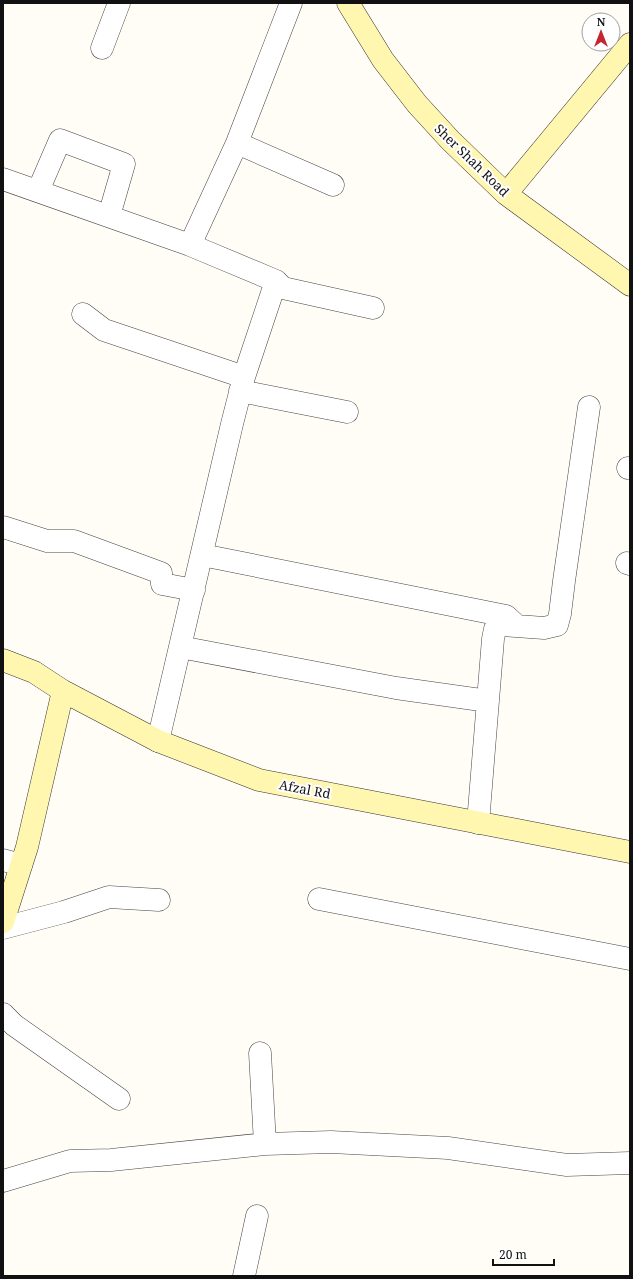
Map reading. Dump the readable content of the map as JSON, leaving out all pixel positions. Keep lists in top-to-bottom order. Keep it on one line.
{"streets":{"street":["Sher Shah Road","Afzal Rd"]},"scale_bar":"20 m","north":"top"}
